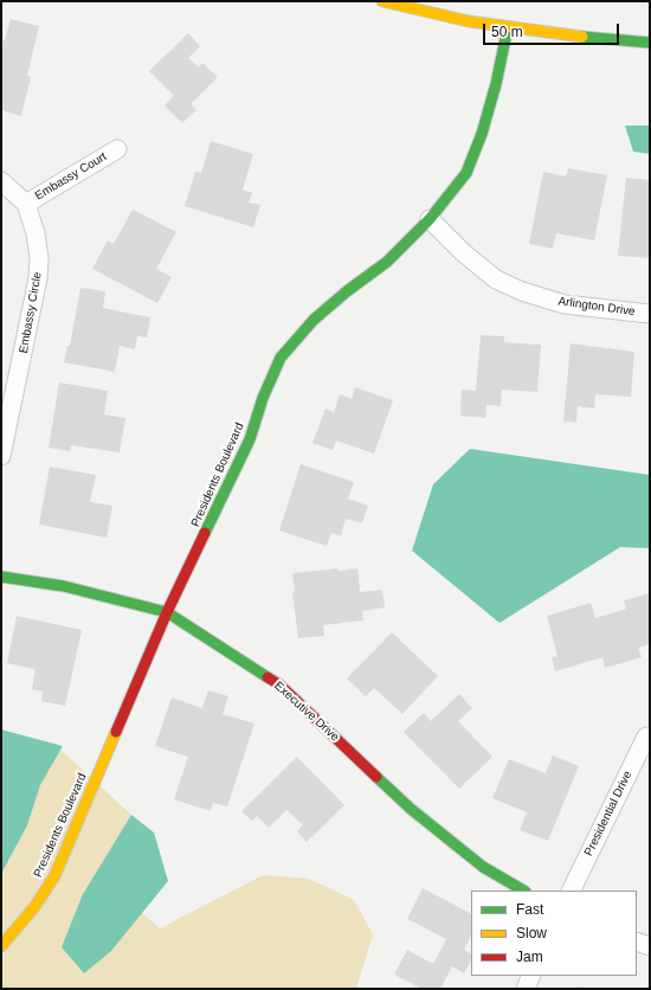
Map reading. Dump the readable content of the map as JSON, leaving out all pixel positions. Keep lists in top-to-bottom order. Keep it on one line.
{"streets":{"street":["Embassy Court","Arlington Drive","Embassy Circle","Presidents Boulevard","Executive Drive","Presidential Drive"]},"crossings":[["Embassy Court","Embassy Circle"],["Arlington Drive","Presidents Boulevard"],["Presidents Boulevard","Executive Drive"]],"legend":["Fast","Slow","Jam"],"scale_bar":"50 m"}
